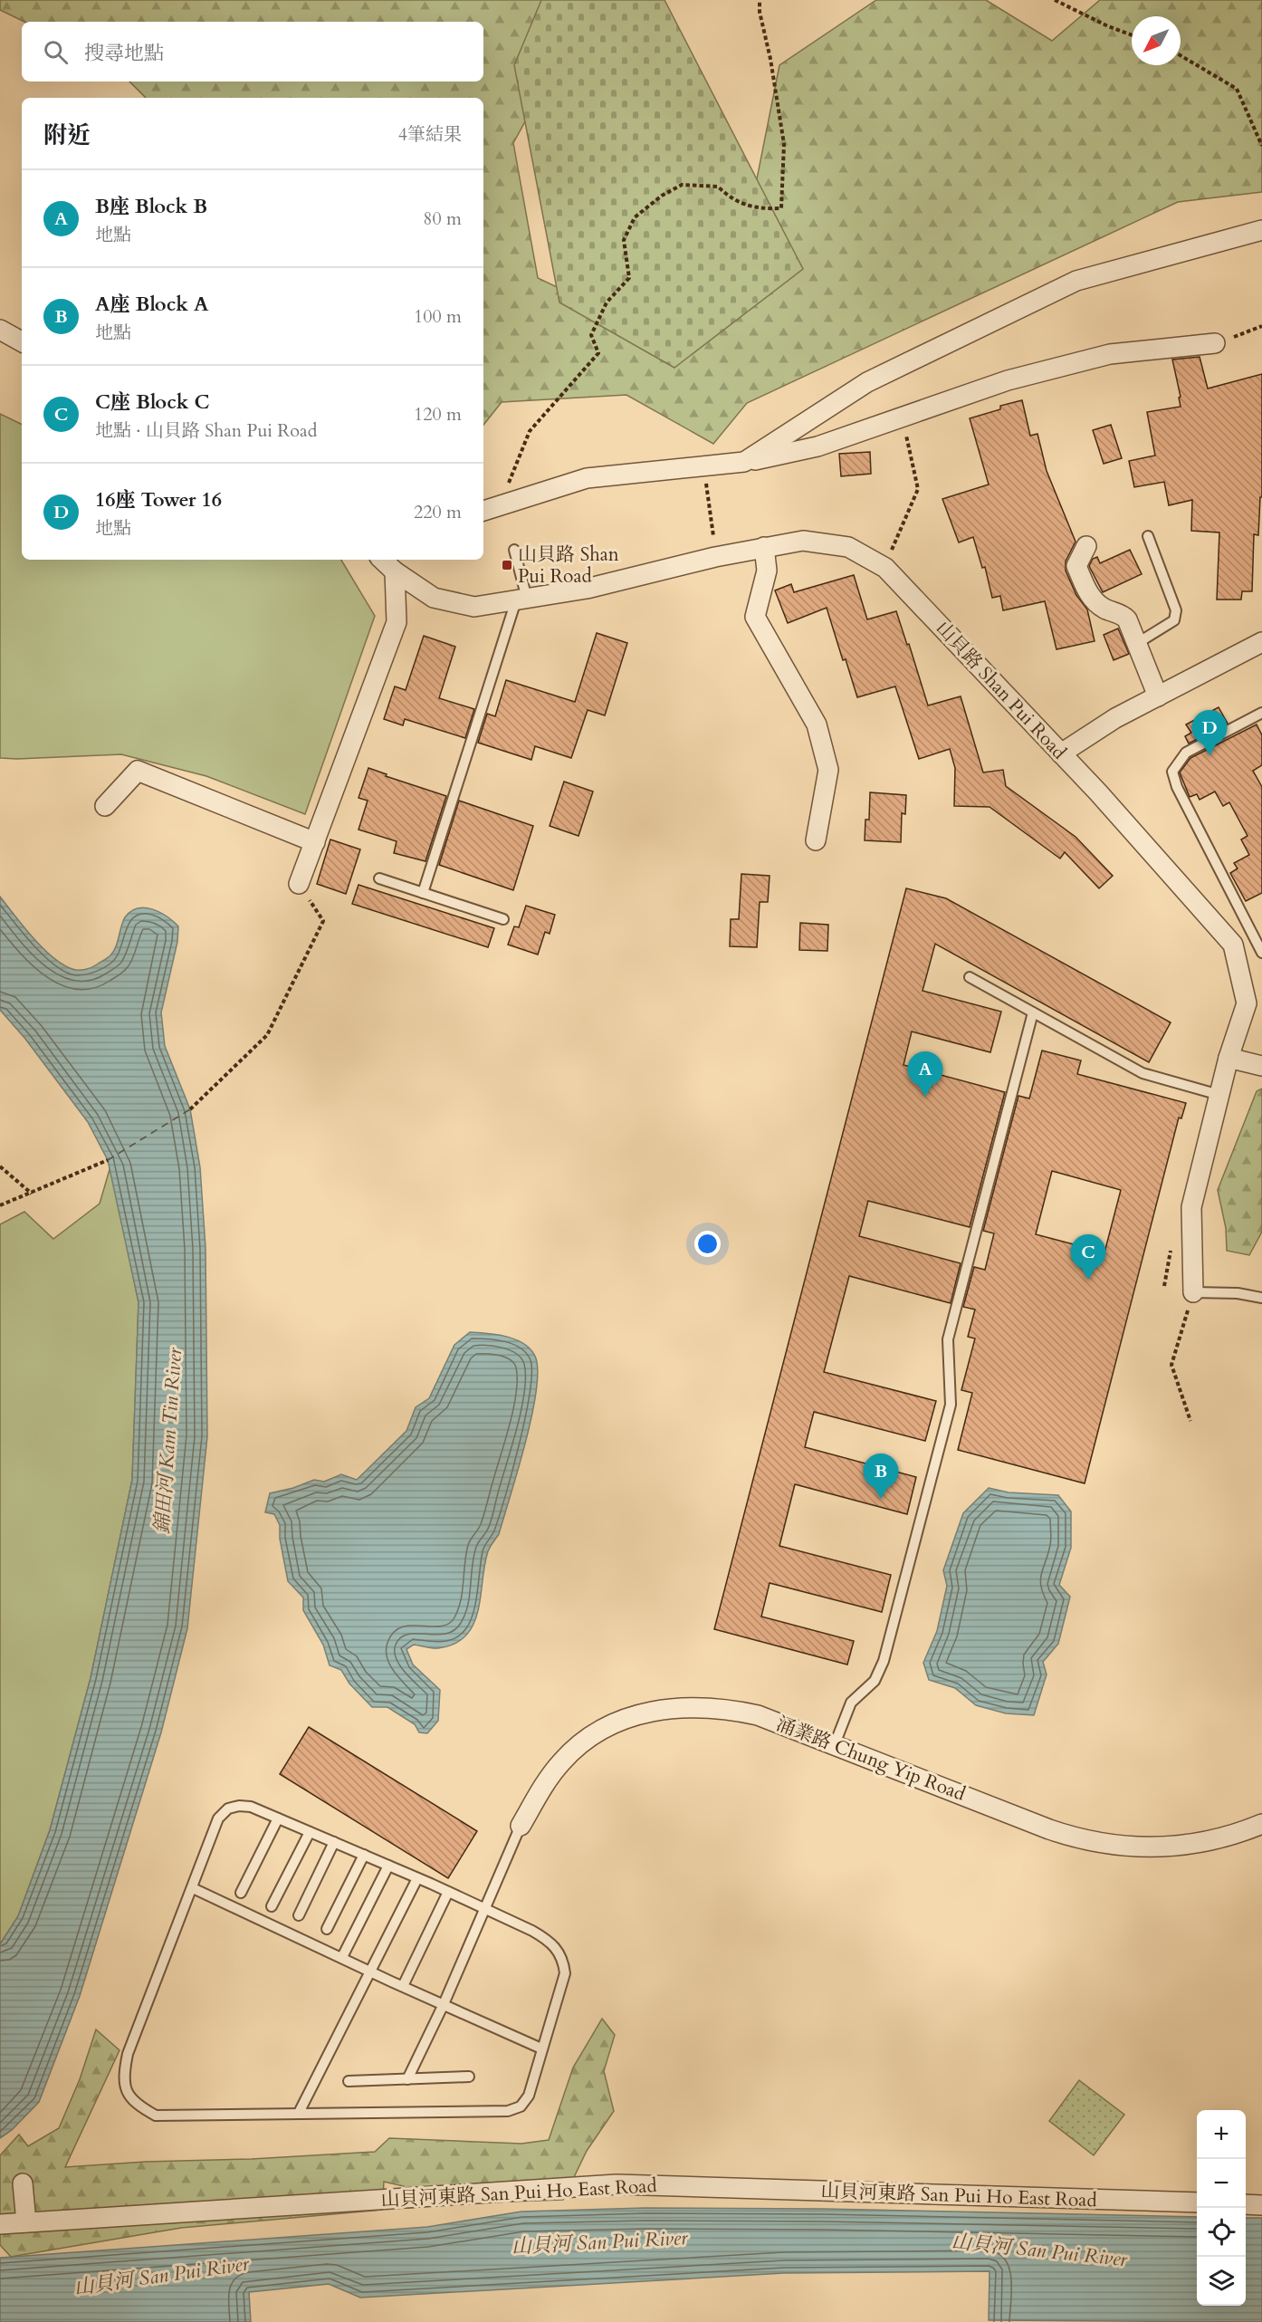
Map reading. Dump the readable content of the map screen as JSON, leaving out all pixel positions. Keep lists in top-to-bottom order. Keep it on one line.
{"streets":{"street":["山貝路 Shan Pui Road","涌業路 Chung Yip Road","山貝河東路 San Pui Ho East Road"]},"water":["錦田河 Kam Tin River","山貝河 San Pui River"],"places":{"transit":["山貝路 Shan Pui Road"]},"north":"bottom left","page":{"search":"搜尋地點","heading":["附近","4筆結果"],"list":[{"mark":"A","name":"B座 Block B","note":"地點","value":"80 m"},{"mark":"B","name":"A座 Block A","note":"地點","value":"100 m"},{"mark":"C","name":"C座 Block C","note":"地點 · 山貝路 Shan Pui Road","value":"120 m"},{"mark":"D","name":"16座 Tower 16","note":"地點","value":"220 m"}],"pins":["D","A","C","B"],"map_buttons":["+","−"]}}
